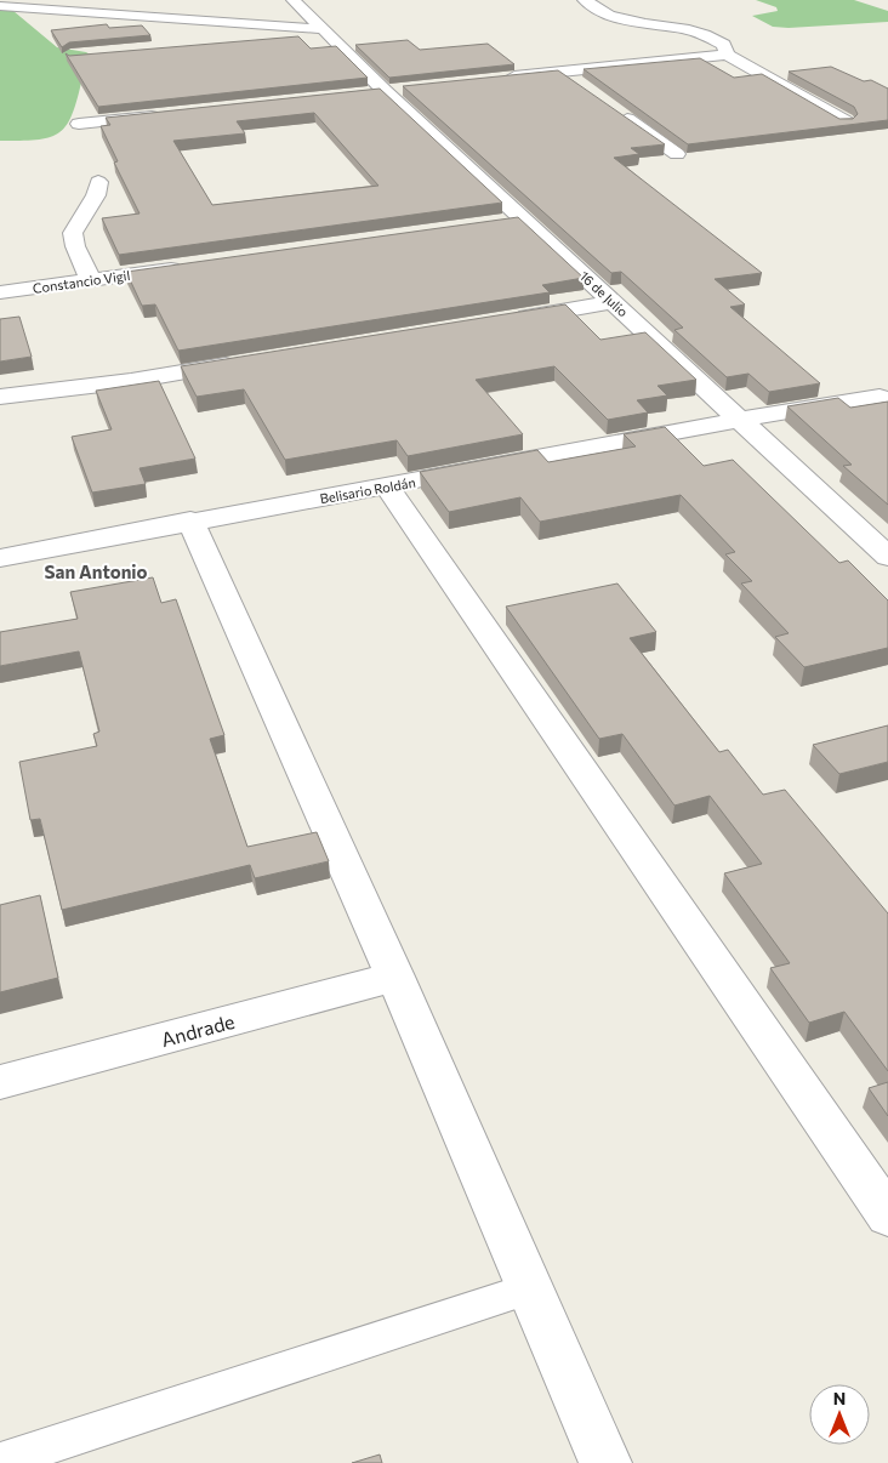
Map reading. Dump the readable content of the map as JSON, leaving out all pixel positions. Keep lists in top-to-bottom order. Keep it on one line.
{"streets":{"street":["Constancio Vigil","16 de Julio","Belisario Roldán","Andrade"]},"crossings":[["16 de Julio","Belisario Roldán"]],"districts":["San Antonio"],"north":"top"}
